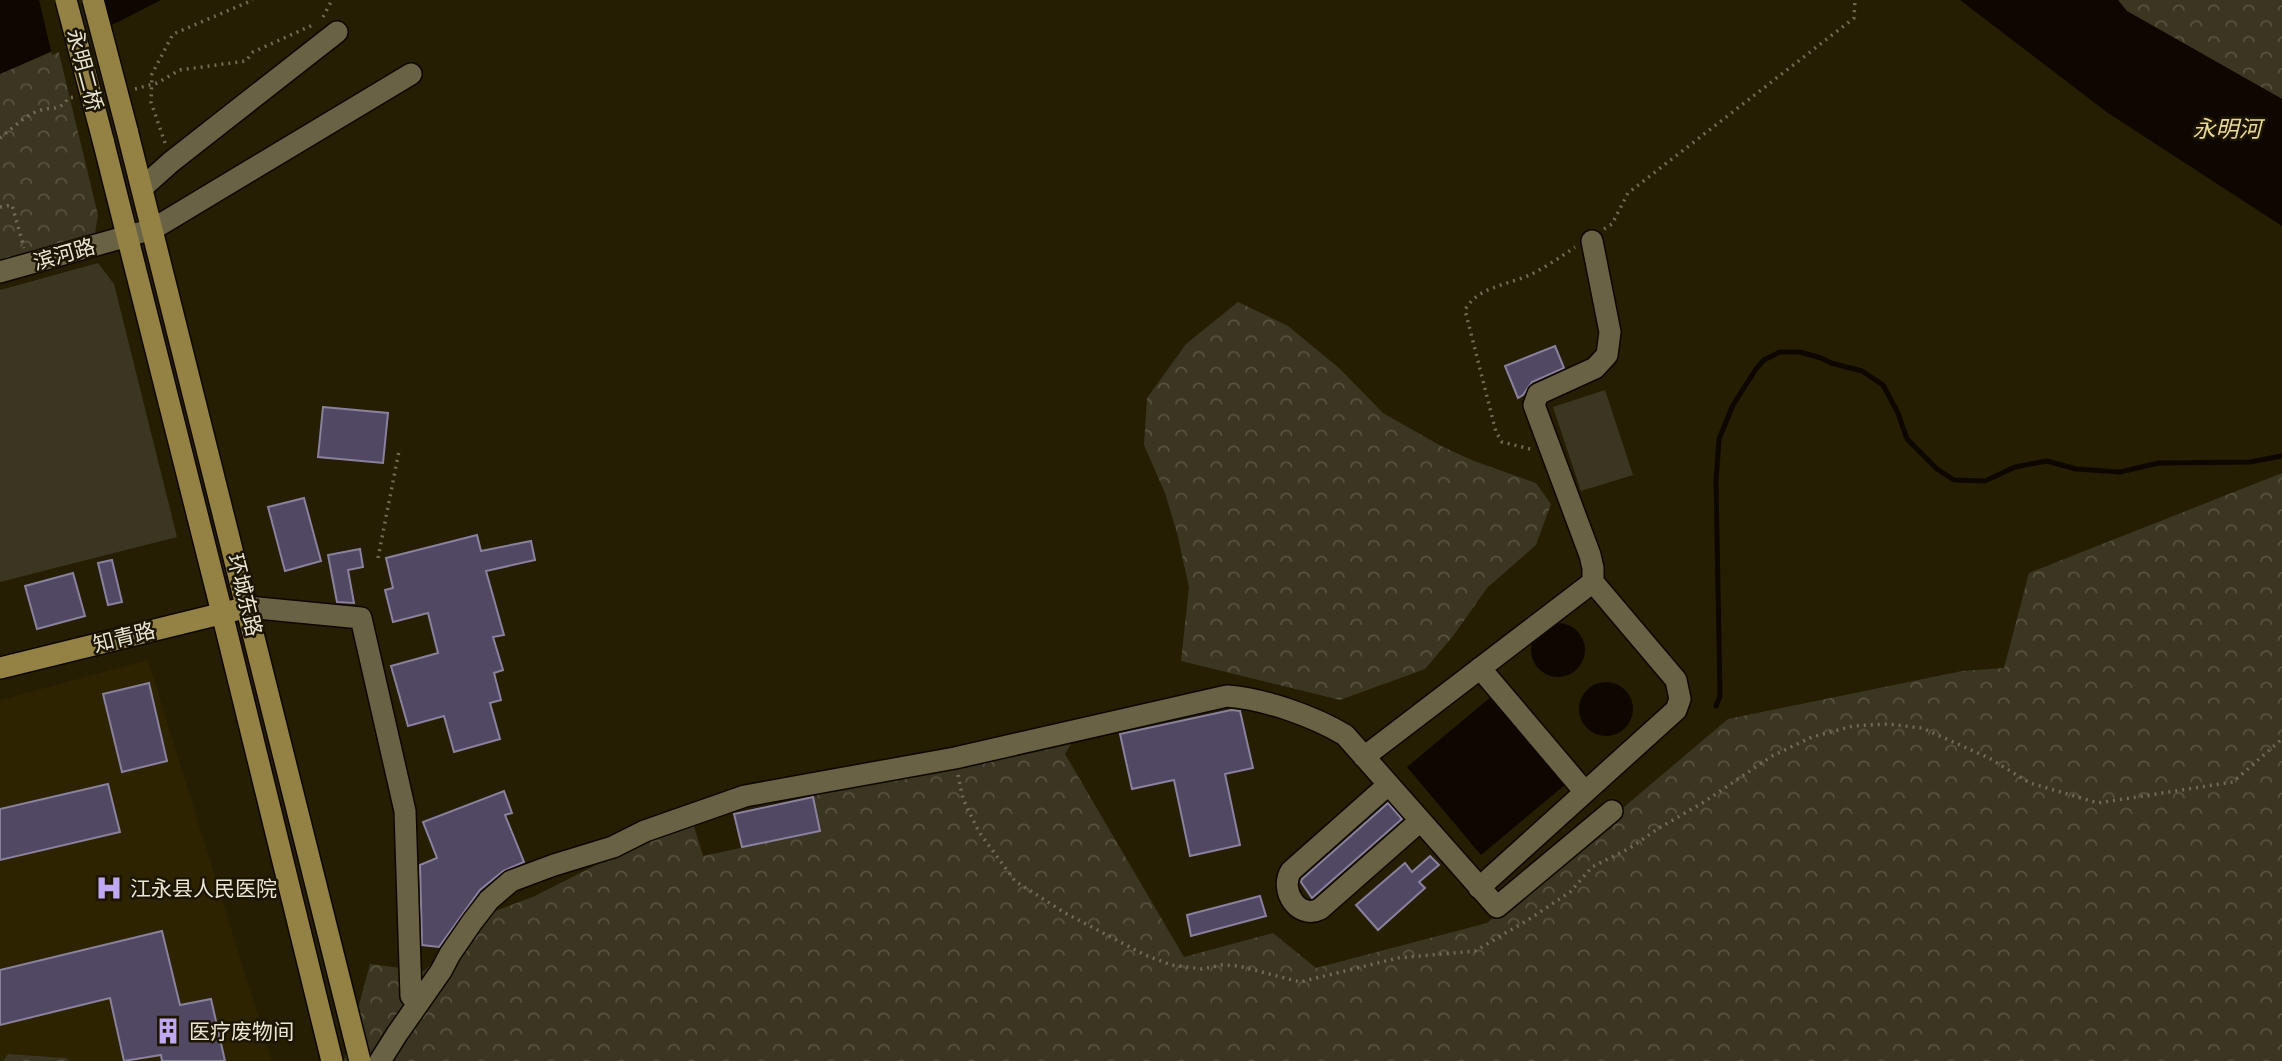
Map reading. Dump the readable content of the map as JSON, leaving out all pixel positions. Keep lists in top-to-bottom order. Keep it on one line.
{"streets":{"main road":["永明二桥","环城东路","知青路"],"street":["滨河路"]},"crossings":[["永明二桥","环城东路"],["滨河路","环城东路"],["环城东路","知青路"]],"water":["永明河"],"places":{"hospital":["江永县人民医院"],"building":["医疗废物间"]}}
